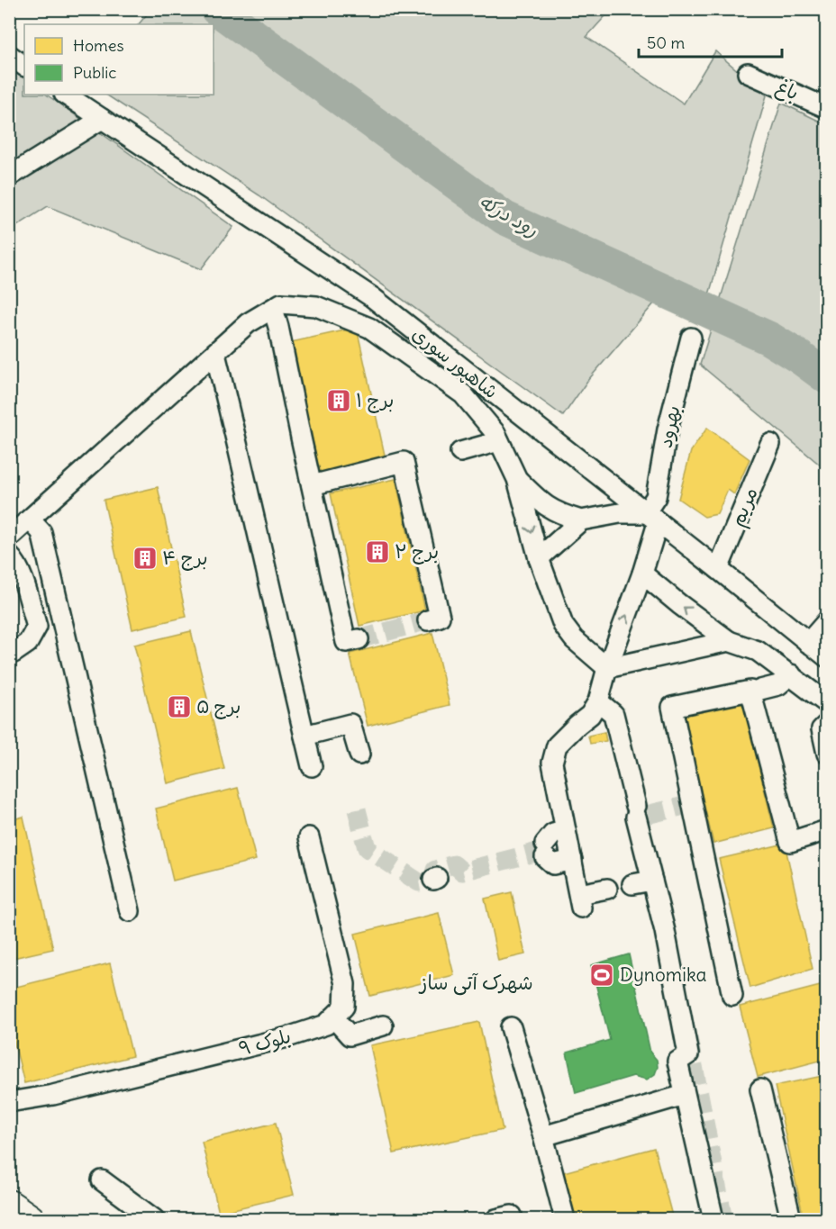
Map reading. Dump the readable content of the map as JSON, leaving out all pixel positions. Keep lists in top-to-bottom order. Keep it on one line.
{"streets":{"street":["باغ","شاهپور سوری","بهرود","مریم","بلوک ۹"]},"crossings":[["شاهپور سوری","بهرود"],["شاهپور سوری","مریم"]],"districts":["شهرک آتی ساز"],"water":["رود درکه"],"places":{"building":["برج ۱","برج ۲","برج ۴","برج ۵"],"sports":["Dynomika"]},"legend":["Homes","Public"],"scale_bar":"50 m"}
